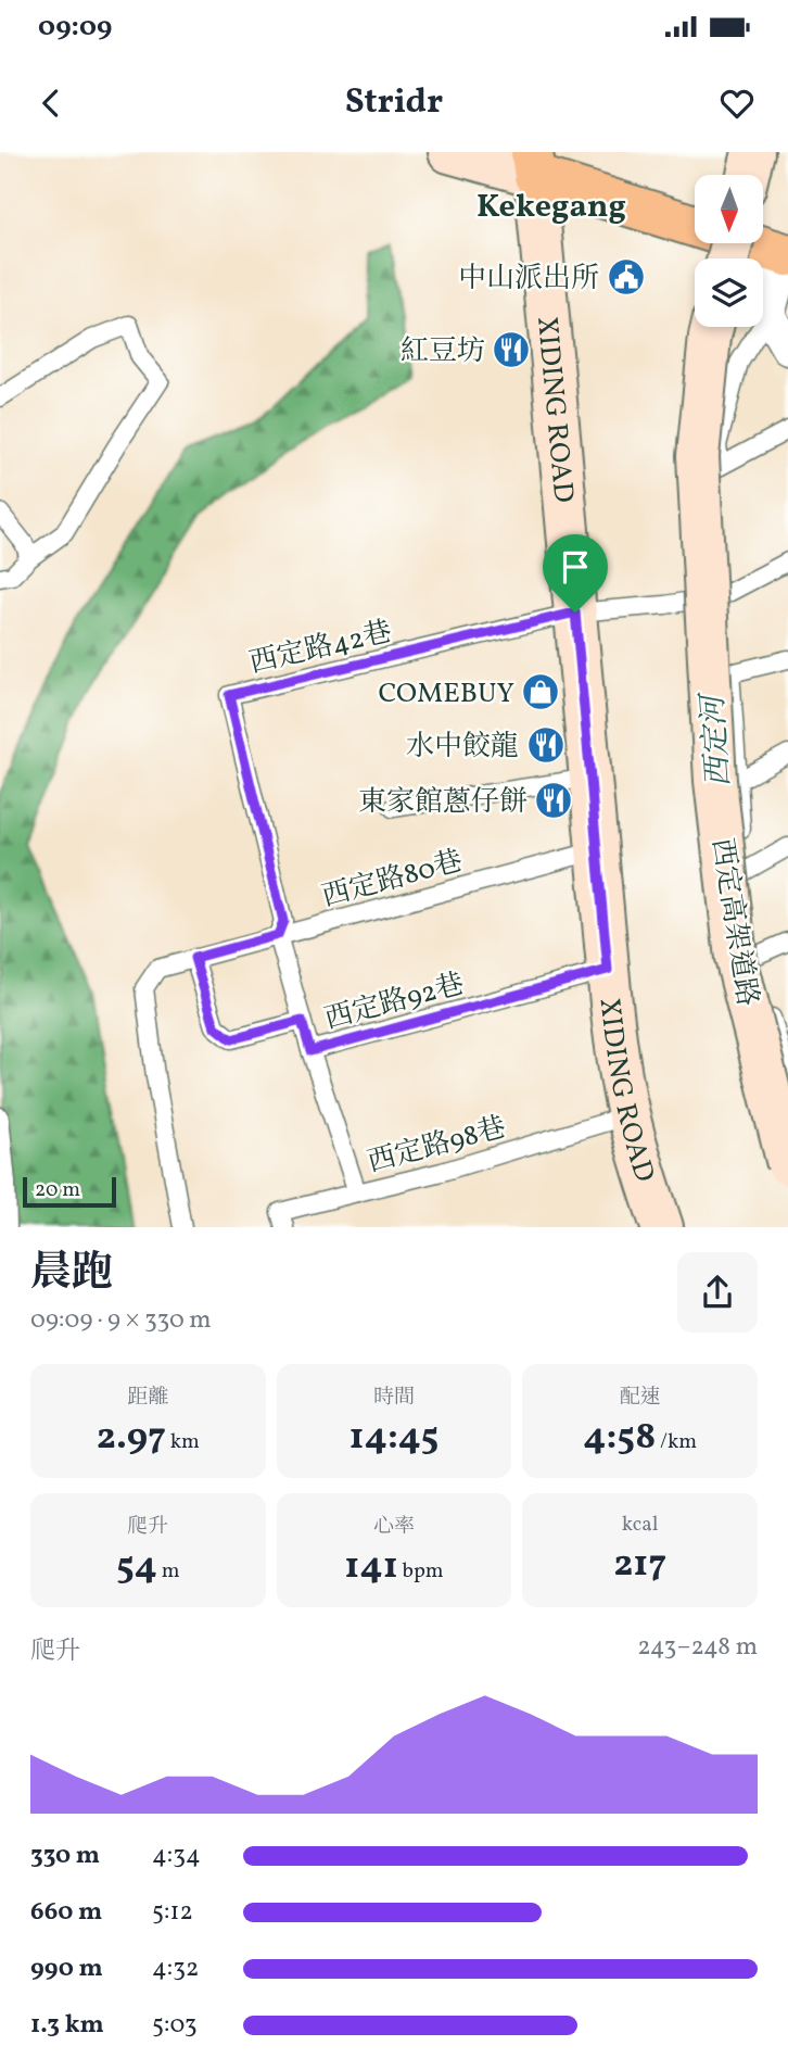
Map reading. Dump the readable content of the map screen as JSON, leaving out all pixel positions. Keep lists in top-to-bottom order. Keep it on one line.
{"streets":{"street":["XIDING ROAD","西定高架道路"],"lane":["西定路42巷","西定路80巷","西定路92巷","西定路98巷"]},"crossings":[["XIDING ROAD","西定路42巷"],["XIDING ROAD","西定路80巷"],["XIDING ROAD","西定路92巷"],["XIDING ROAD","西定路98巷"],["西定路42巷","西定路80巷"],["西定路42巷","西定路92巷"],["西定路80巷","西定路92巷"],["西定路92巷","西定路98巷"]],"districts":["Kekegang"],"water":["西定河"],"places":{"public building":["中山派出所"],"restaurant":["紅豆坊","水中餃龍","東家館蔥仔餅"],"shop":["COMEBUY"]},"scale_bar":"20 m","north":"bottom","page":{"status":"09:09","header":"Stridr","scale":"20 m","heading":["晨跑","09:09 · 9 × 330 m"],"stats":[["距離","2.97 km"],["時間","14:45"],["配速","4:58 /km"],["爬升","54 m"],["心率","141 bpm"],["kcal","217"]],"chart":["爬升","243–248 m"],"list":[{"name":"330 m","note":"4:34"},{"name":"660 m","note":"5:12"},{"name":"990 m","note":"4:32"},{"name":"1.3 km","note":"5:03"}]}}
